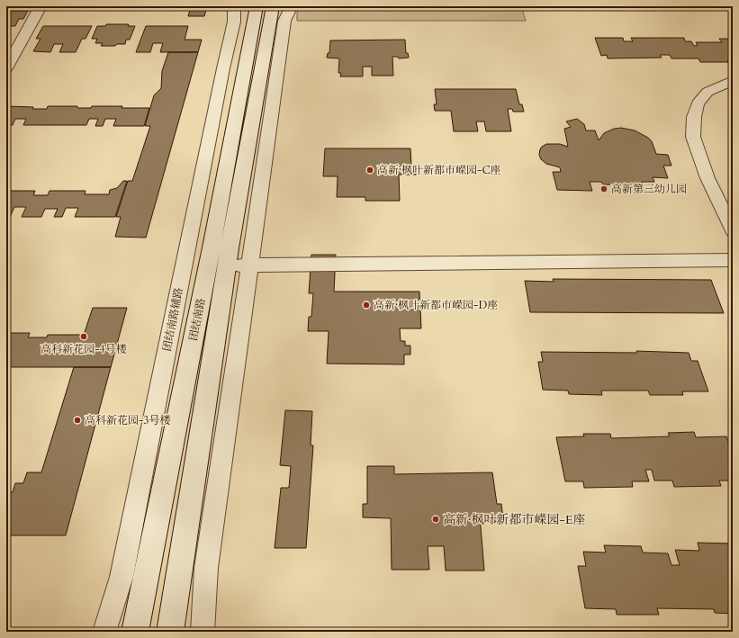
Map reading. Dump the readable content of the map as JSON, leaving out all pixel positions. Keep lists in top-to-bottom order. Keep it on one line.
{"streets":{"main road":["团结南路"],"street":["团结南路辅路"]},"places":["高新·枫叶新都市嵘园-C座","高新第三幼儿园","高新·枫叶新都市嵘园-D座","高科新花园-4号楼","高科新花园-3号楼","高新·枫叶新都市嵘园-E座"]}
